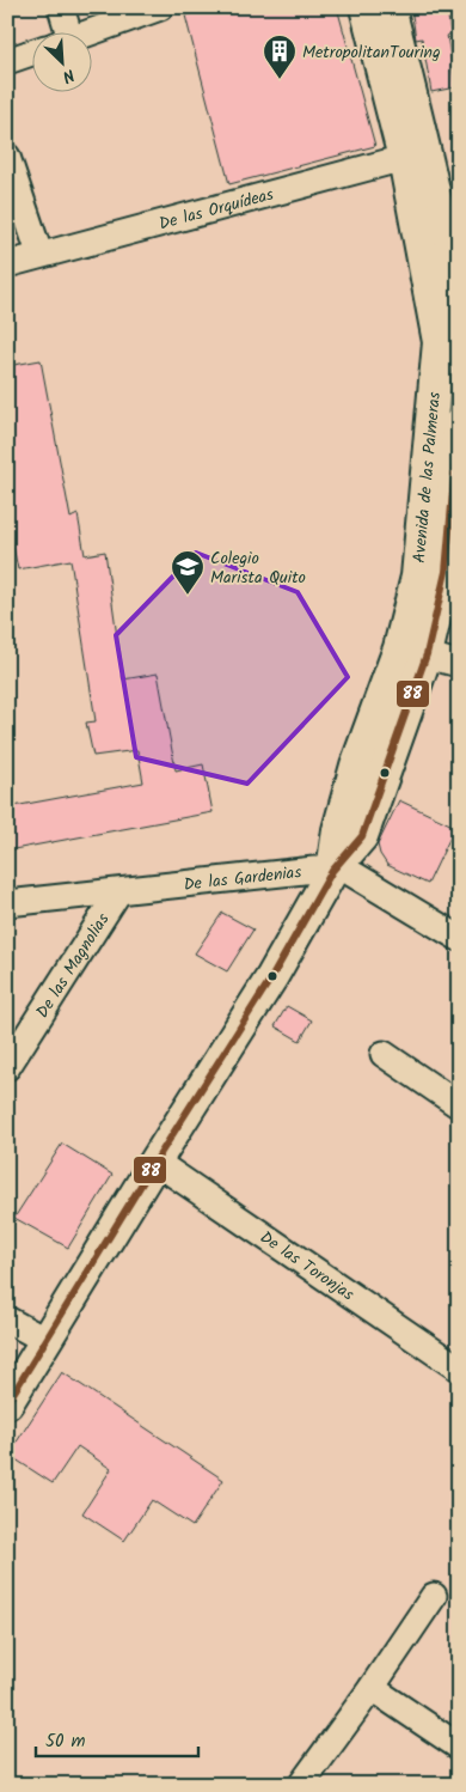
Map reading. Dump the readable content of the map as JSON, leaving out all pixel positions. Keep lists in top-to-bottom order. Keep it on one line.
{"streets":{"street":["De las Orquídeas","Avenida de las Palmeras","De las Gardenias","De las Magnolias","De las Toronjas"]},"crossings":[["De las Orquídeas","Avenida de las Palmeras"],["Avenida de las Palmeras","De las Gardenias"],["Avenida de las Palmeras","De las Toronjas"],["De las Gardenias","De las Magnolias"]],"places":{"building":["MetropolitanTouring"],"school or university":["Colegio Marista Quito"]},"lines":["transit line 88"],"scale_bar":"50 m","north":"bottom right"}
